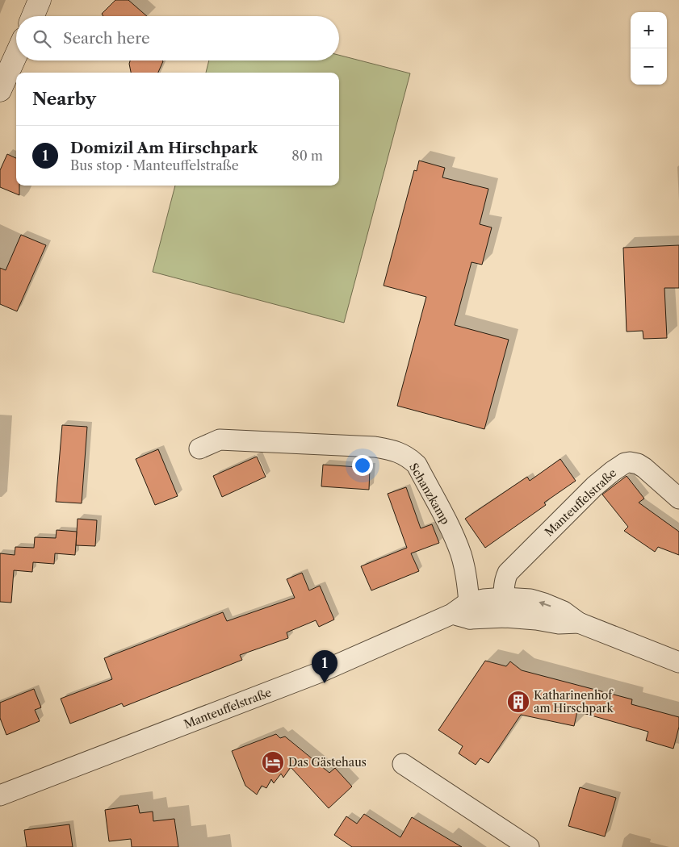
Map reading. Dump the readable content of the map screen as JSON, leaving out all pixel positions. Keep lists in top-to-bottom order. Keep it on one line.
{"streets":{"street":["Schanzkamp","Manteuffelstraße"]},"crossings":[["Schanzkamp","Manteuffelstraße"]],"places":{"building":["Katharinenhof am Hirschpark"],"hotel":["Das Gästehaus"]},"page":{"map_buttons":["+","−"],"search":"Search here","heading":"Nearby","list":[{"mark":"1","name":"Domizil Am Hirschpark","note":"Bus stop · Manteuffelstraße","value":"80 m"}],"pins":"1"}}
